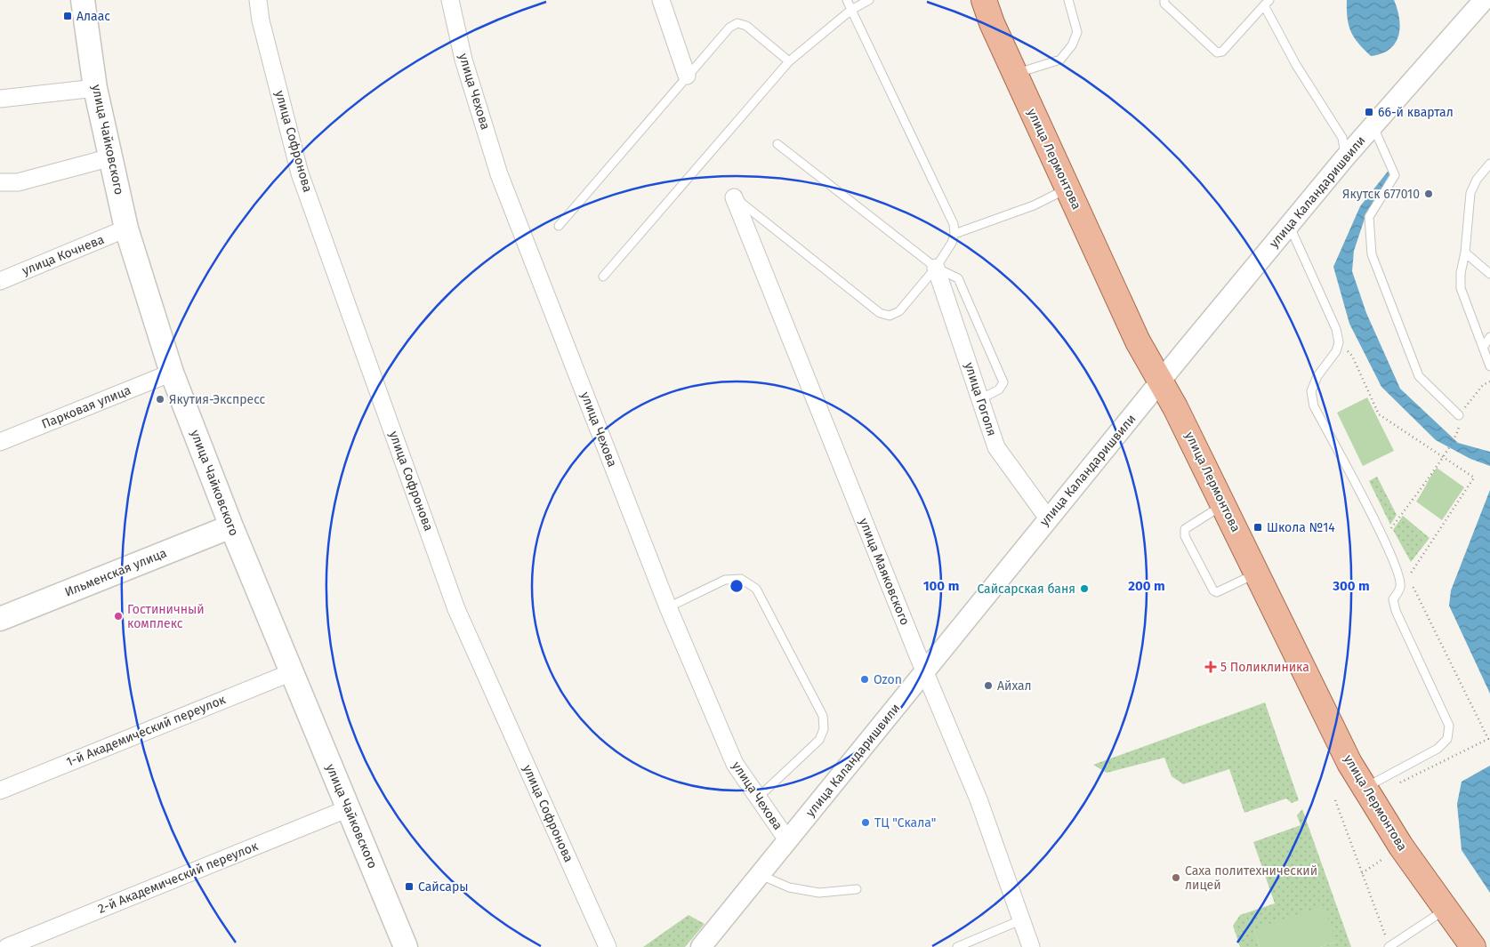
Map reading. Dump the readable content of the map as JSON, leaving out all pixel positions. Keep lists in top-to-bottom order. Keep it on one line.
{"streets":{"main road":["улица Чайковского","улица Лермонтова","Ильменская улица"],"street":["улица Чехова","улица Софронова","улица Каландаришвили","улица Кочнева","улица Гоголя","Парковая улица","улица Маяковского","1-й Академический переулок","2-й Академический переулок"]},"crossings":[["улица Чехова","улица Каландаришвили"],["улица Чайковского","улица Кочнева"],["улица Чайковского","Парковая улица"],["улица Чайковского","Ильменская улица"],["улица Чайковского","1-й Академический переулок"],["улица Чайковского","2-й Академический переулок"],["улица Лермонтова","улица Каландаришвили"],["улица Каландаришвили","улица Гоголя"],["улица Каландаришвили","улица Маяковского"]],"places":{"transit":["Алаас","66-й квартал","Школа №14","Сайсары"],"other":["Якутск 677010","Якутия-Экспресс","Сайсарская баня","Гостиничный комплекс","Ozon","Айхал","ТЦ \"Скала\"","Саха политехнический лицей"],"health":["5 Поликлиника"]},"rings":["100 m","200 m","300 m"]}
